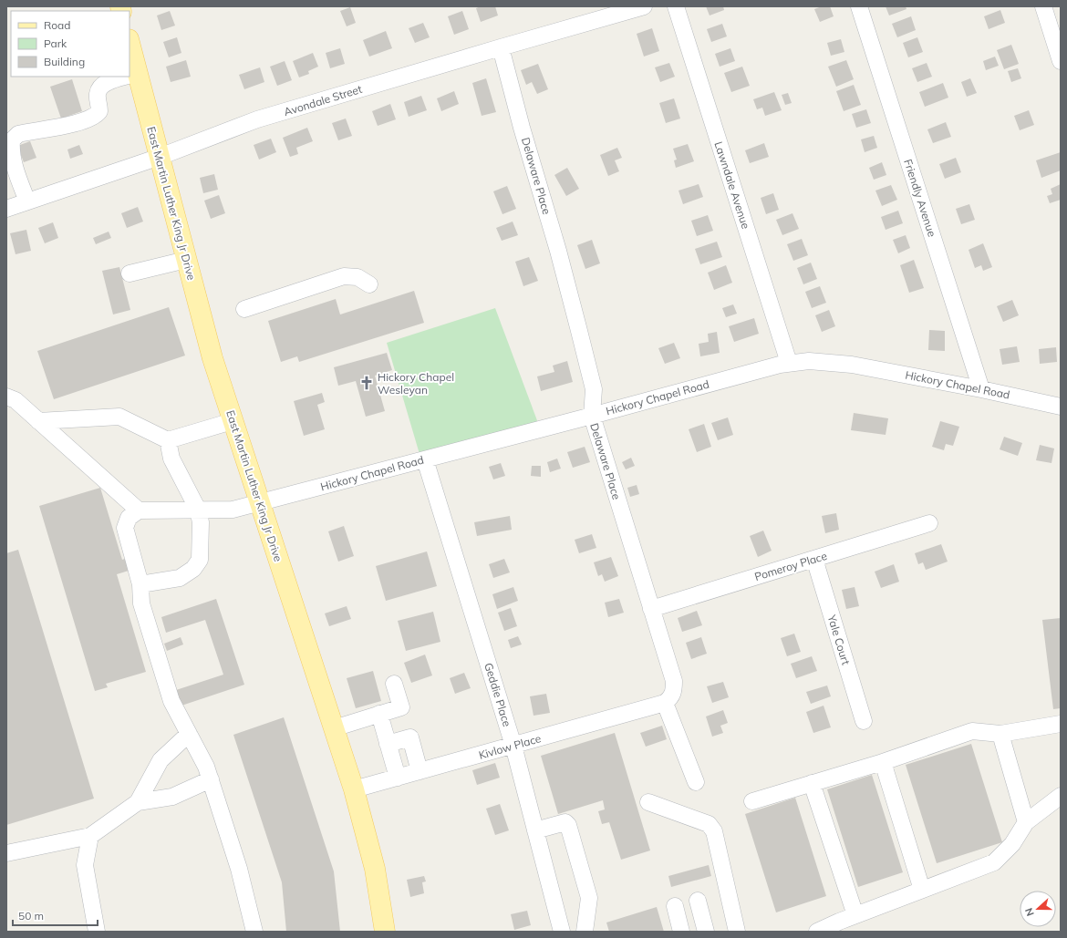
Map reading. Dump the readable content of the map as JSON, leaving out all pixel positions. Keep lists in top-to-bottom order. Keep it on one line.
{"streets":{"main road":["East Martin Luther King Jr Drive"],"street":["Avondale Street","Delaware Place","Lawndale Avenue","Friendly Avenue","Hickory Chapel Road","Pomeroy Place","Yale Court","Geddie Place","Kivlow Place"]},"crossings":[["Avondale Street","Delaware Place"],["Avondale Street","East Martin Luther King Jr Drive"],["Delaware Place","Hickory Chapel Road"],["Delaware Place","Pomeroy Place"],["Delaware Place","Kivlow Place"],["Lawndale Avenue","Hickory Chapel Road"],["Friendly Avenue","Hickory Chapel Road"],["East Martin Luther King Jr Drive","Hickory Chapel Road"],["East Martin Luther King Jr Drive","Kivlow Place"],["Hickory Chapel Road","Geddie Place"],["Pomeroy Place","Yale Court"],["Geddie Place","Kivlow Place"]],"places":{"church":["Hickory Chapel Wesleyan"]},"legend":["Road","Park","Building"],"scale_bar":"50 m","north":"left"}
